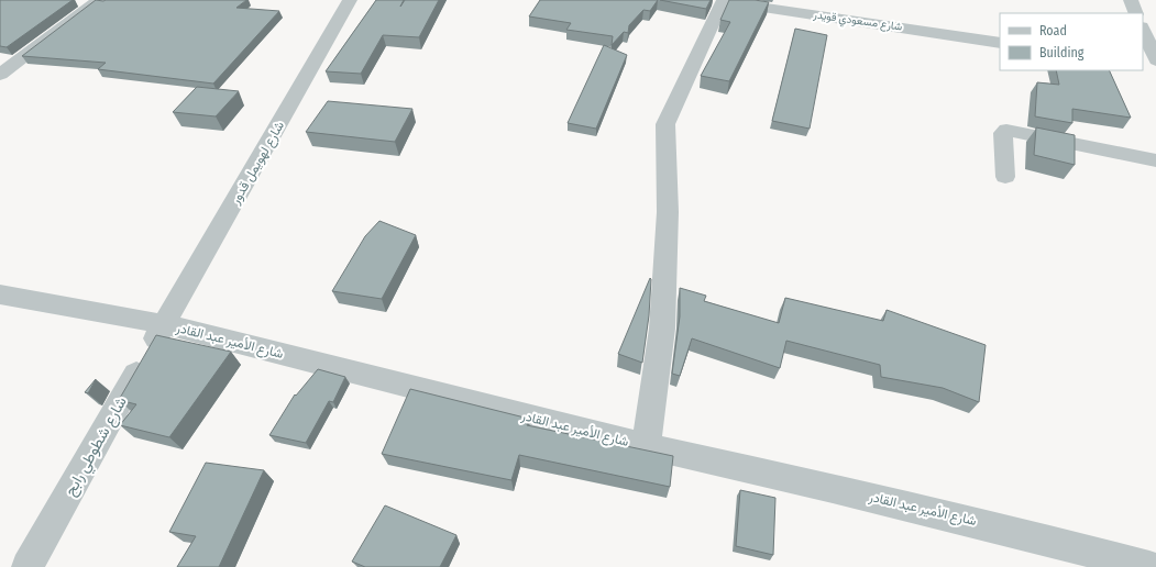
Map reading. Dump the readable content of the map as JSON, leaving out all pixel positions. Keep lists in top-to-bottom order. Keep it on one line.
{"streets":{"street":["شارع مسعودي قويدر","شارع لهويمل قدور","شارع الأمير عبد القادر","شارع شطوطي رابح"]},"crossings":[["شارع لهويمل قدور","شارع الأمير عبد القادر"],["شارع لهويمل قدور","شارع شطوطي رابح"],["شارع الأمير عبد القادر","شارع شطوطي رابح"]],"legend":["Road","Building"]}
